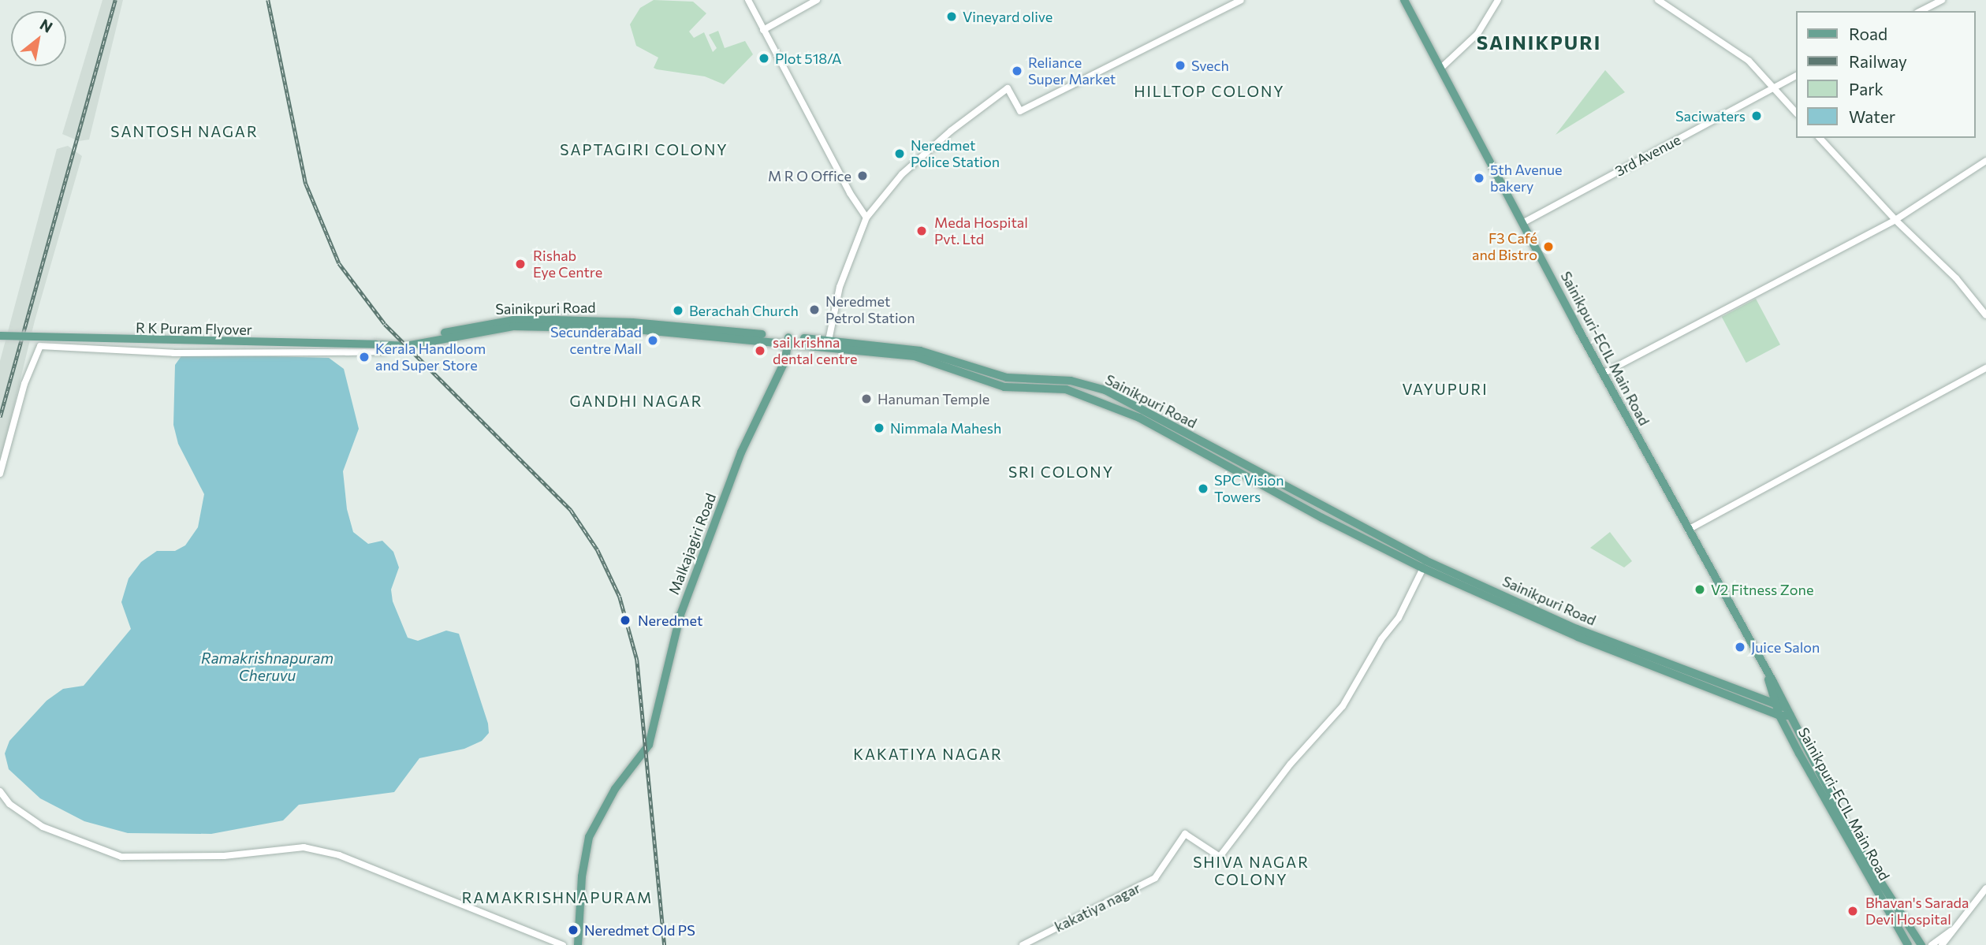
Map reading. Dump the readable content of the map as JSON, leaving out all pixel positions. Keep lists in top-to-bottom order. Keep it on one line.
{"streets":{"main road":["Sainikpuri Road","R K Puram Flyover","Sainikpuri-ECIL Main Road","Malkajagiri Road"],"street":["3rd Avenue","kakatiya nagar"]},"crossings":[["3rd Avenue","Sainikpuri-ECIL Main Road"],["Sainikpuri Road","R K Puram Flyover"],["Sainikpuri Road","Sainikpuri-ECIL Main Road"],["Sainikpuri Road","Malkajagiri Road"],["Sainikpuri Road","kakatiya nagar"]],"districts":["SAINIKPURI","HILLTOP COLONY","SANTOSH NAGAR","SAPTAGIRI COLONY","VAYUPURI","GANDHI NAGAR","SRI COLONY","KAKATIYA NAGAR","SHIVA NAGAR COLONY","RAMAKRISHNAPURAM"],"water":["Ramakrishnapuram Cheruvu"],"places":["Vineyard olive","Plot 518/A","Svech","Reliance Super Market","Saciwaters","Neredmet Police Station","M R O Office","5th Avenue bakery","Meda Hospital Pvt. Ltd","F3 Café and Bistro","Rishab Eye Centre","Neredmet Petrol Station","Berachah Church","Secunderabad centre Mall","sai krishna dental centre","Kerala Handloom and Super Store","Hanuman Temple","Nimmala Mahesh","SPC Vision Towers","V2 Fitness Zone","Neredmet","Juice Salon","Bhavan's Sarada Devi Hospital","Neredmet Old PS"],"legend":["Road","Railway","Park","Water"],"north":"top right"}
